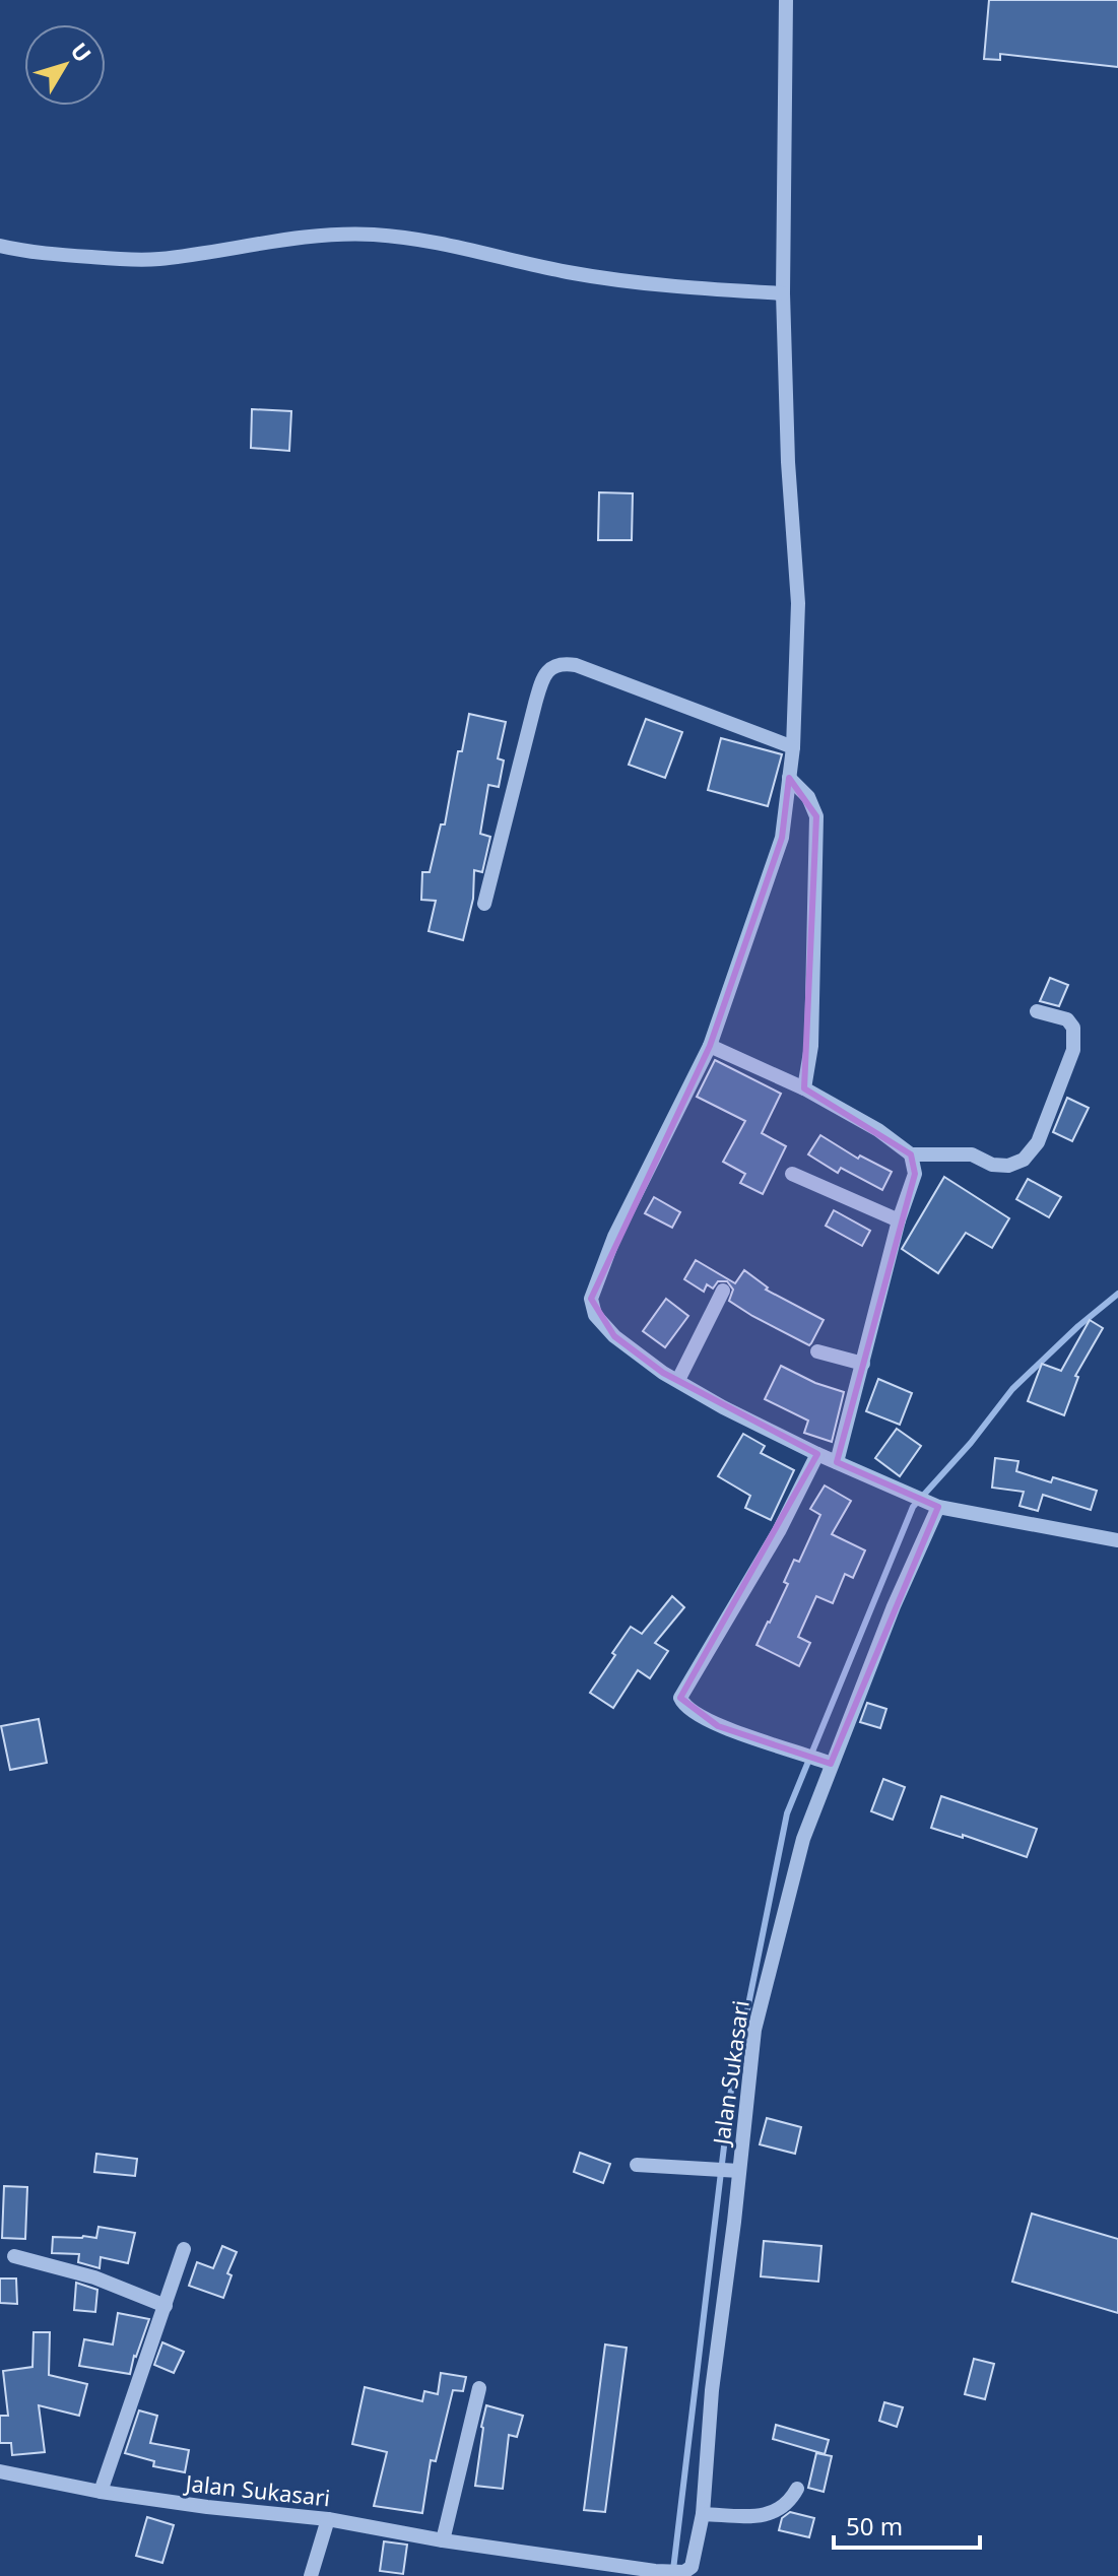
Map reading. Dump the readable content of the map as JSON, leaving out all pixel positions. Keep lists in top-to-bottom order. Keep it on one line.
{"streets":{"street":["Jalan Sukasari"]},"scale_bar":"50 m","north":"top right"}
